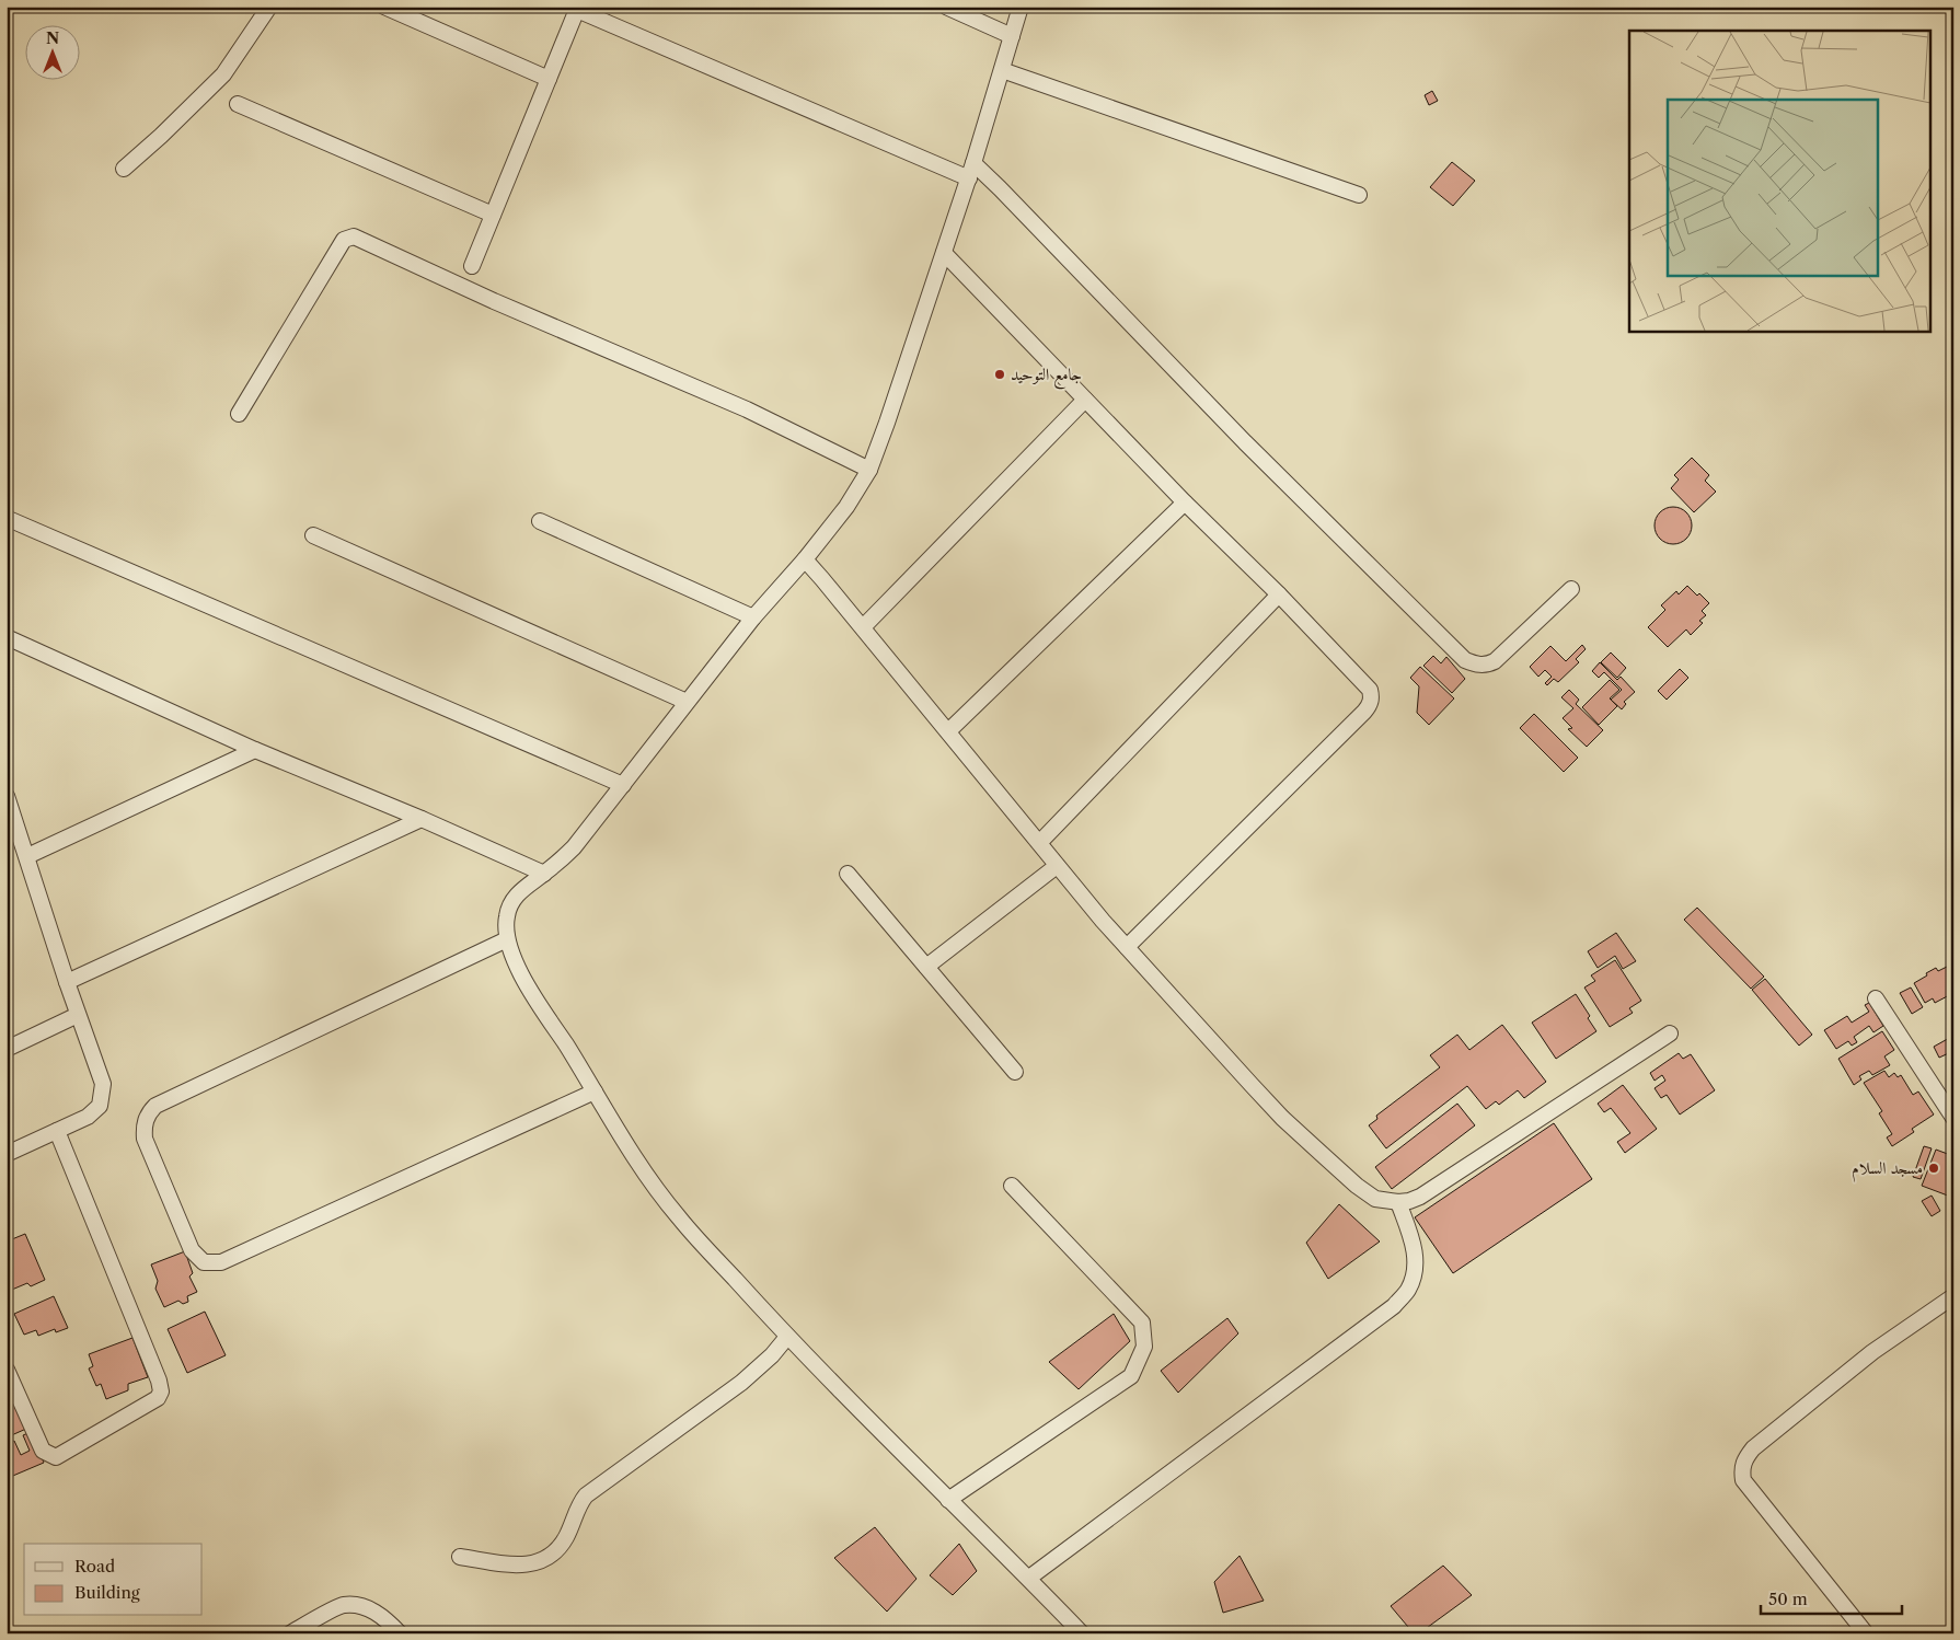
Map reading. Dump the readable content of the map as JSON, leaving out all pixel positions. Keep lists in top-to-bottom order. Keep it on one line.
{"places":["جامع التوحيد","مسجد السلام"],"legend":["Road","Building"],"scale_bar":"50 m","north":"top"}
